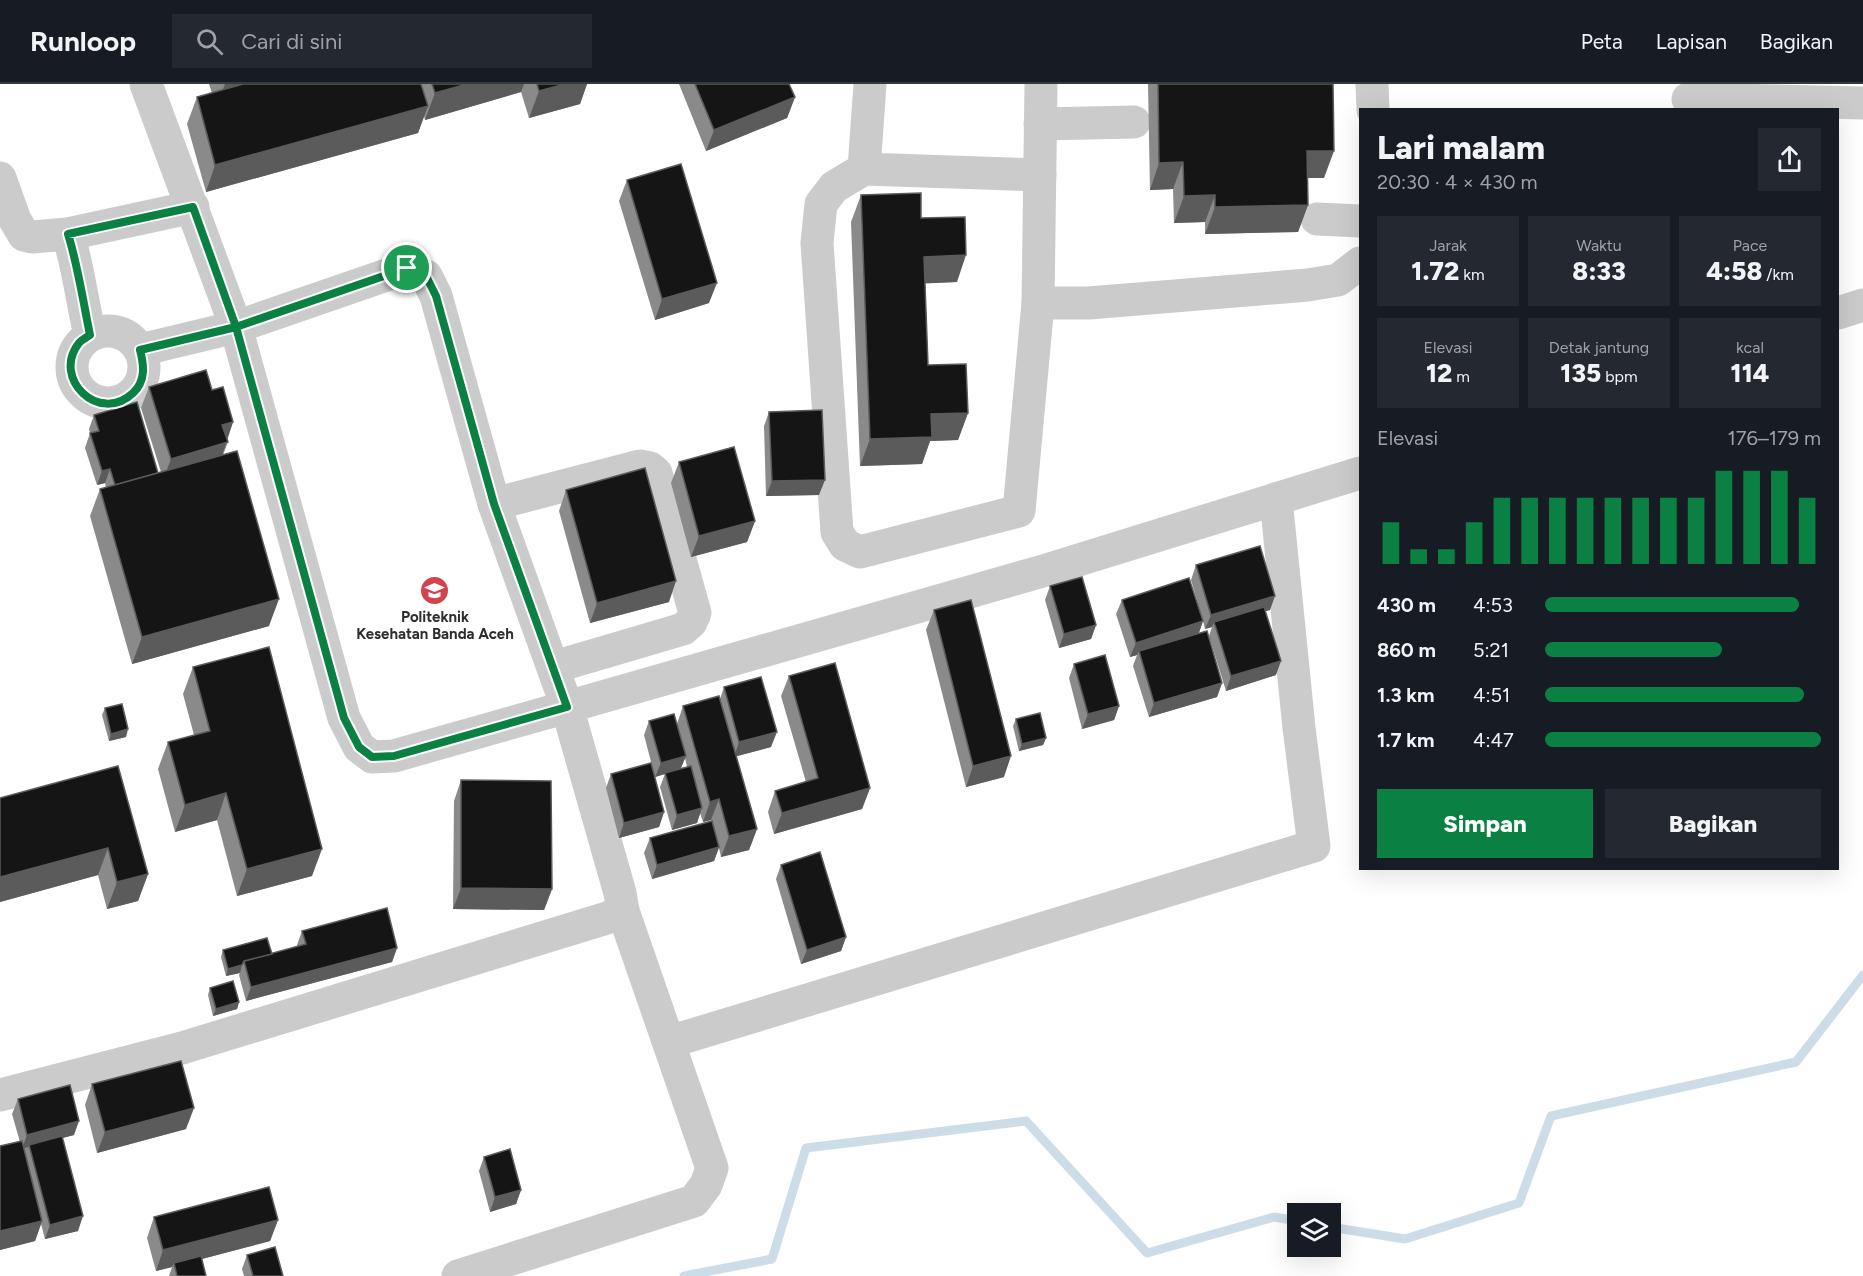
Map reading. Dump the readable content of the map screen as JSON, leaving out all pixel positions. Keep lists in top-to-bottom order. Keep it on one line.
{"places":{"school or university":["Politeknik Kesehatan Banda Aceh"]},"page":{"header":"Runloop","search":"Cari di sini","nav":["Peta","Lapisan","Bagikan"],"heading":["Lari malam","20:30 · 4 × 430 m"],"stats":[["Jarak","1.72 km"],["Waktu","8:33"],["Pace","4:58 /km"],["Elevasi","12 m"],["Detak jantung","135 bpm"],["kcal","114"]],"chart":["Elevasi","176–179 m"],"list":[{"name":"430 m","note":"4:53"},{"name":"860 m","note":"5:21"},{"name":"1.3 km","note":"4:51"},{"name":"1.7 km","note":"4:47"}],"buttons":["Simpan","Bagikan"]}}
